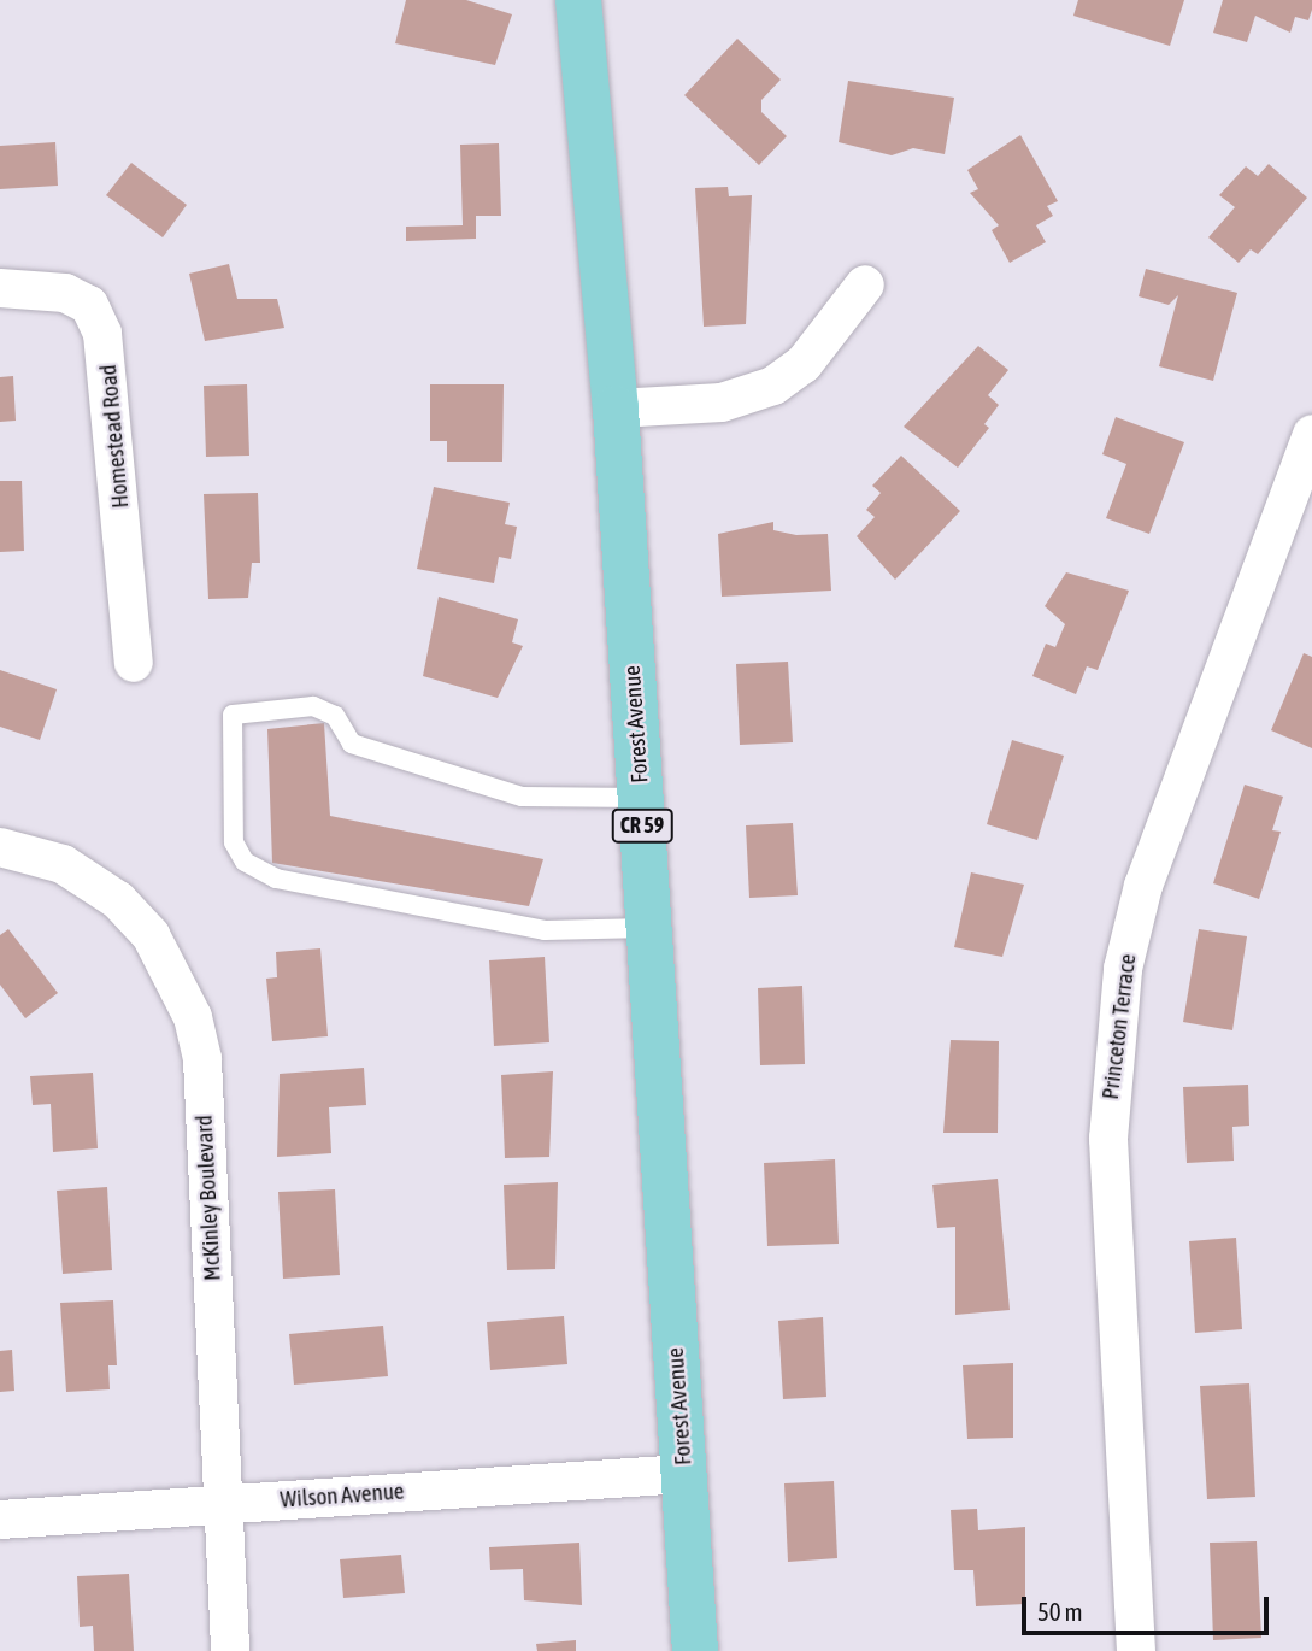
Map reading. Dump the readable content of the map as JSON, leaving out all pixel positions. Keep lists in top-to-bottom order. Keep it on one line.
{"streets":{"main road":["Forest Avenue","CR 59"],"street":["Homestead Road","Princeton Terrace","McKinley Boulevard","Wilson Avenue"]},"crossings":[["Forest Avenue","Wilson Avenue"],["McKinley Boulevard","Wilson Avenue"]],"scale_bar":"50 m"}
